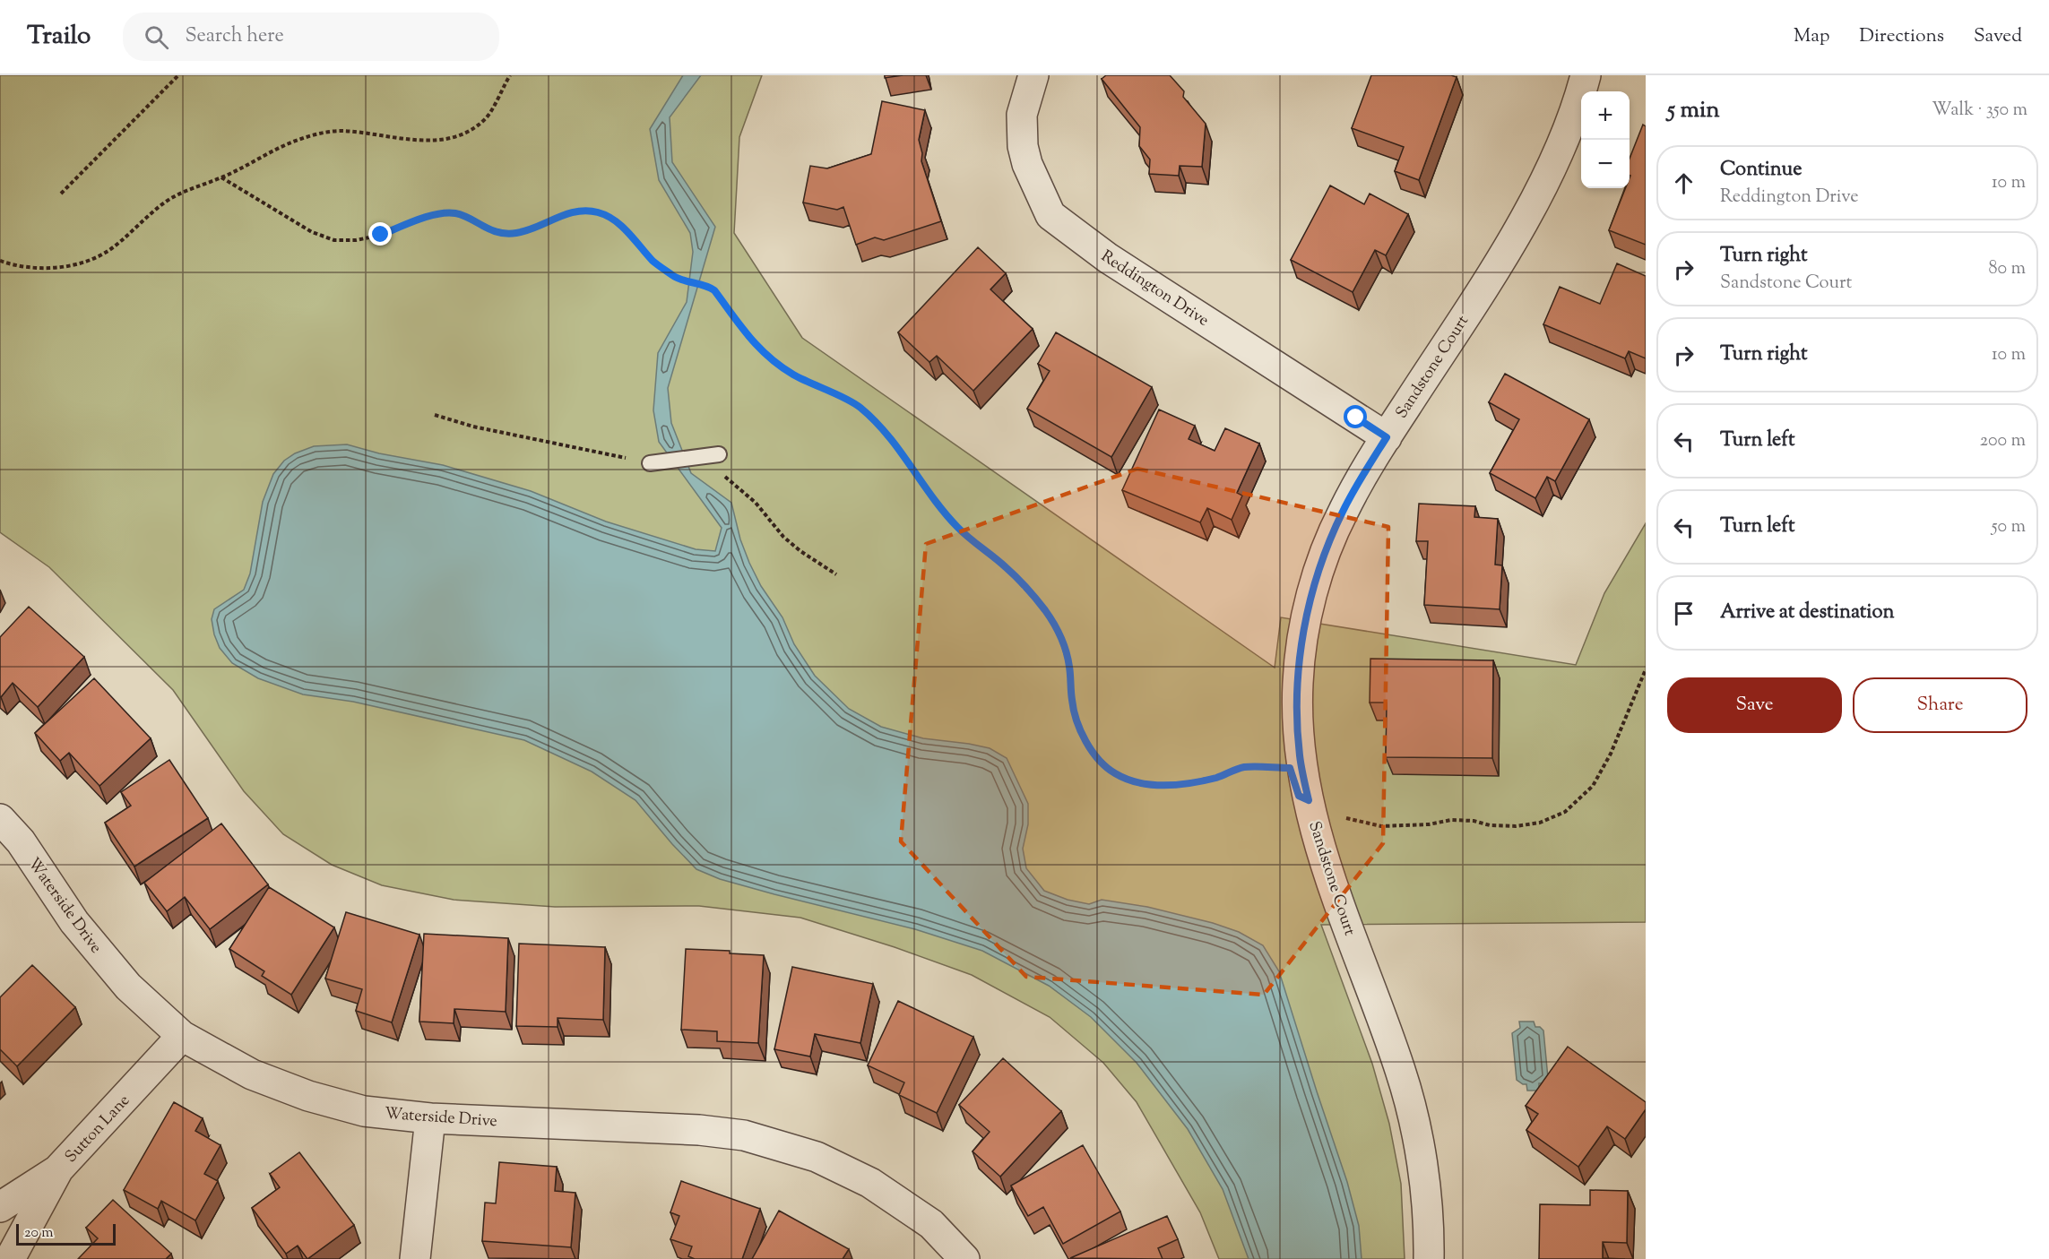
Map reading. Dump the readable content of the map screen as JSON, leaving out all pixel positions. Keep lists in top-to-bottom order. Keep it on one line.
{"streets":{"street":["Reddington Drive","Sandstone Court","Waterside Drive","Sutton Lane"]},"crossings":[["Reddington Drive","Sandstone Court"],["Waterside Drive","Sutton Lane"]],"scale_bar":"20 m","page":{"header":"Trailo","search":"Search here","nav":["Map","Directions","Saved"],"heading":["5 min","Walk · 350 m"],"map_buttons":["+","−"],"list":[["Continue","Reddington Drive","10 m"],["Turn right","Sandstone Court","80 m"],["Turn right","10 m"],["Turn left","200 m"],["Turn left","50 m"],"Arrive at destination"],"buttons":["Save","Share"],"scale":"20 m"}}
